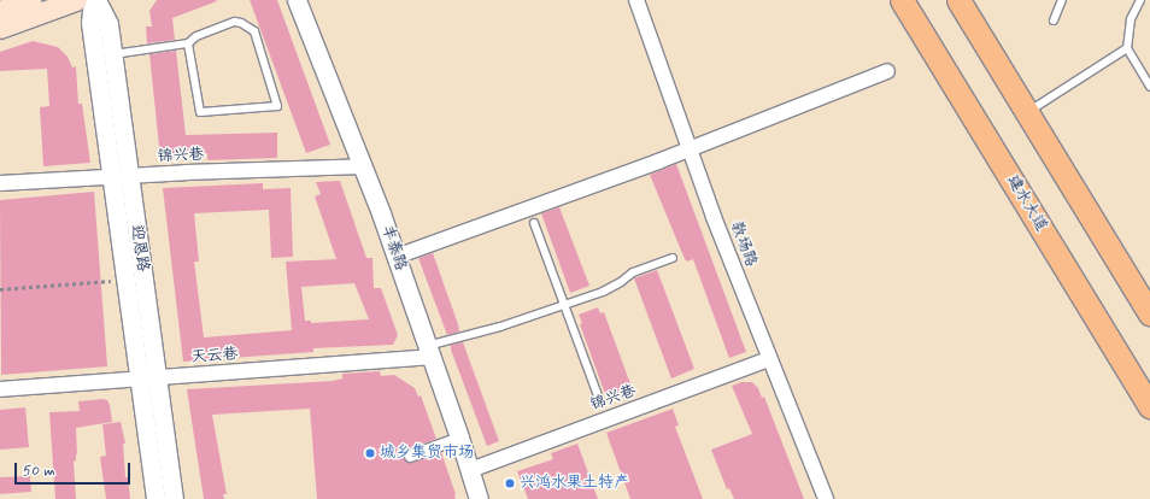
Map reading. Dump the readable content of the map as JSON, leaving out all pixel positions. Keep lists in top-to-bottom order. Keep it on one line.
{"streets":{"main road":["建水大道"],"street":["锦兴巷","教场路","迎恩路","丰泰路","天云巷"]},"crossings":[["锦兴巷","教场路"],["锦兴巷","迎恩路"],["锦兴巷","丰泰路"],["迎恩路","天云巷"],["丰泰路","天云巷"]],"places":["城乡集贸市场","兴鸿水果土特产"],"scale_bar":"50 m"}
